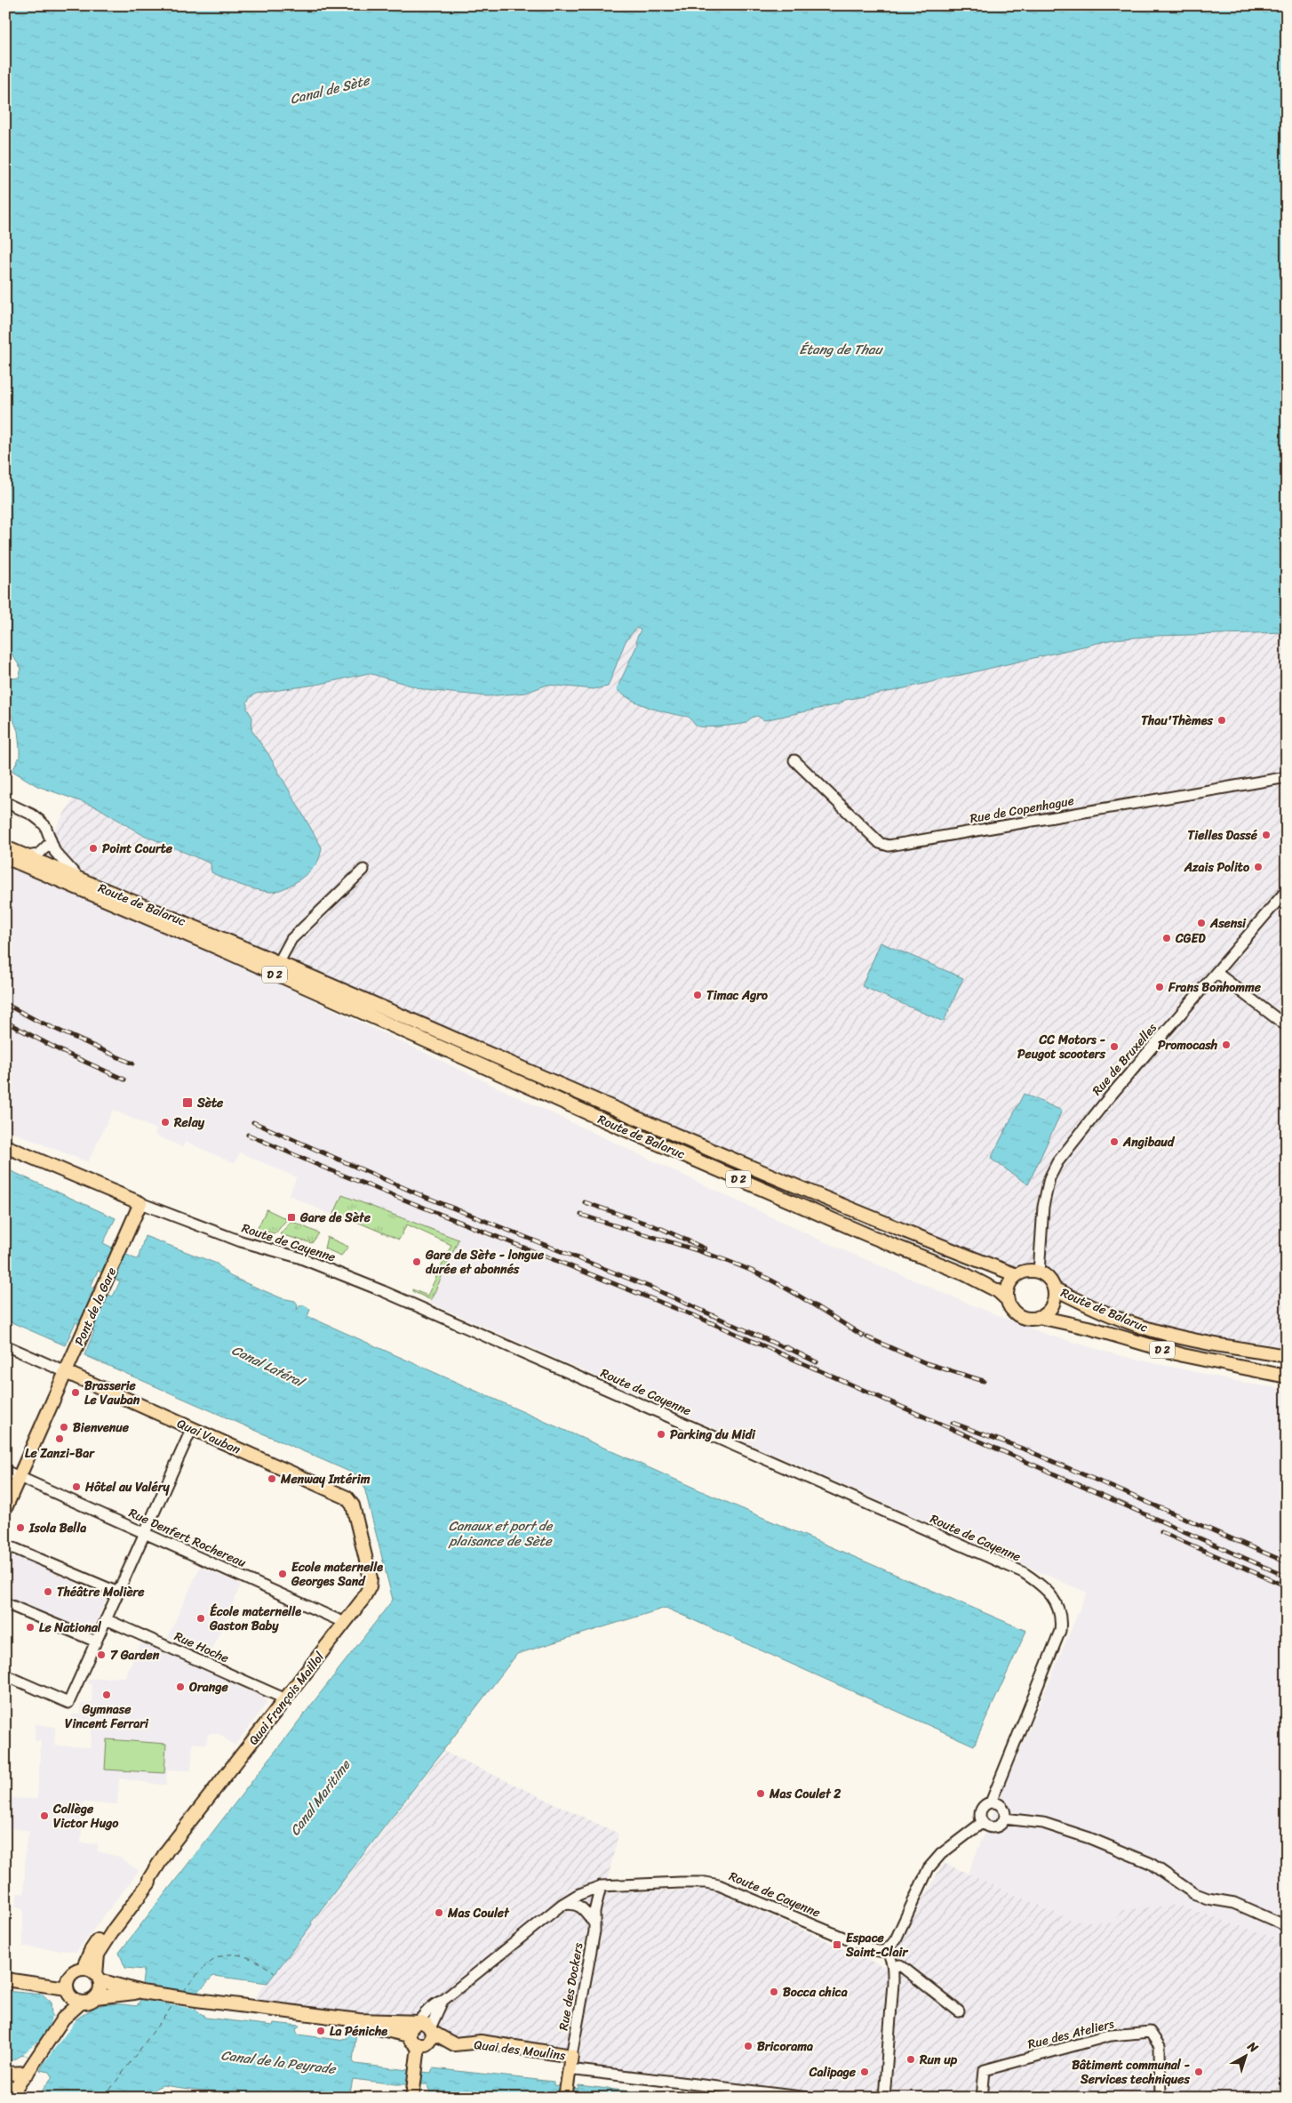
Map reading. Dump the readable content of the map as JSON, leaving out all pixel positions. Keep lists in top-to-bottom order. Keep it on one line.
{"streets":{"main road":["Route de Balaruc","D 2","Pont de la Gare","Quai Vauban","Quai François Maillol","Quai des Moulins"],"street":["Rue de Copenhague","Rue de Bruxelles","Route de Cayenne","Rue Denfert Rochereau","Rue Hoche","Rue des Dockers","Rue des Ateliers"]},"crossings":[["Route de Balaruc","D 2"],["Route de Balaruc","Rue de Bruxelles"],["Route de Cayenne","Pont de la Gare"],["Route de Cayenne","Rue des Dockers"],["Route de Cayenne","Quai des Moulins"],["Pont de la Gare","Quai Vauban"],["Pont de la Gare","Rue Denfert Rochereau"],["Quai Vauban","Quai François Maillol"],["Rue Denfert Rochereau","Quai François Maillol"],["Rue Hoche","Quai François Maillol"],["Rue des Dockers","Quai des Moulins"]],"water":["Canal de Sète","Étang de Thau","Canal Latéral","Canaux et port de plaisance de Sète","Canal Maritime","Canal de la Peyrade"],"places":{"other":["Thau'Thèmes","Tielles Dassé","Point Courte","Azais Polito","Asensi","CGED","Frans Bonhomme","Timac Agro","Promocash","CC Motors - Peugot scooters","Relay","Angibaud","Gare de Sète - longue durée et abonnés","Brasserie Le Vauban","Bienvenue","Parking du Midi","Le Zanzi-Bar","Menway Intérim","Hôtel au Valéry","Isola Bella","Ecole maternelle Georges Sand","Théâtre Molière","École maternelle Gaston Baby","Le National","7 Garden","Orange","Gymnase Vincent Ferrari","Mas Coulet 2","Collège Victor Hugo","Mas Coulet","Bocca chica","La Péniche","Bricorama","Run up","Calipage","Bâtiment communal - Services techniques"],"transit":["Sète","Gare de Sète","Espace Saint-Clair"]},"north":"top right"}
